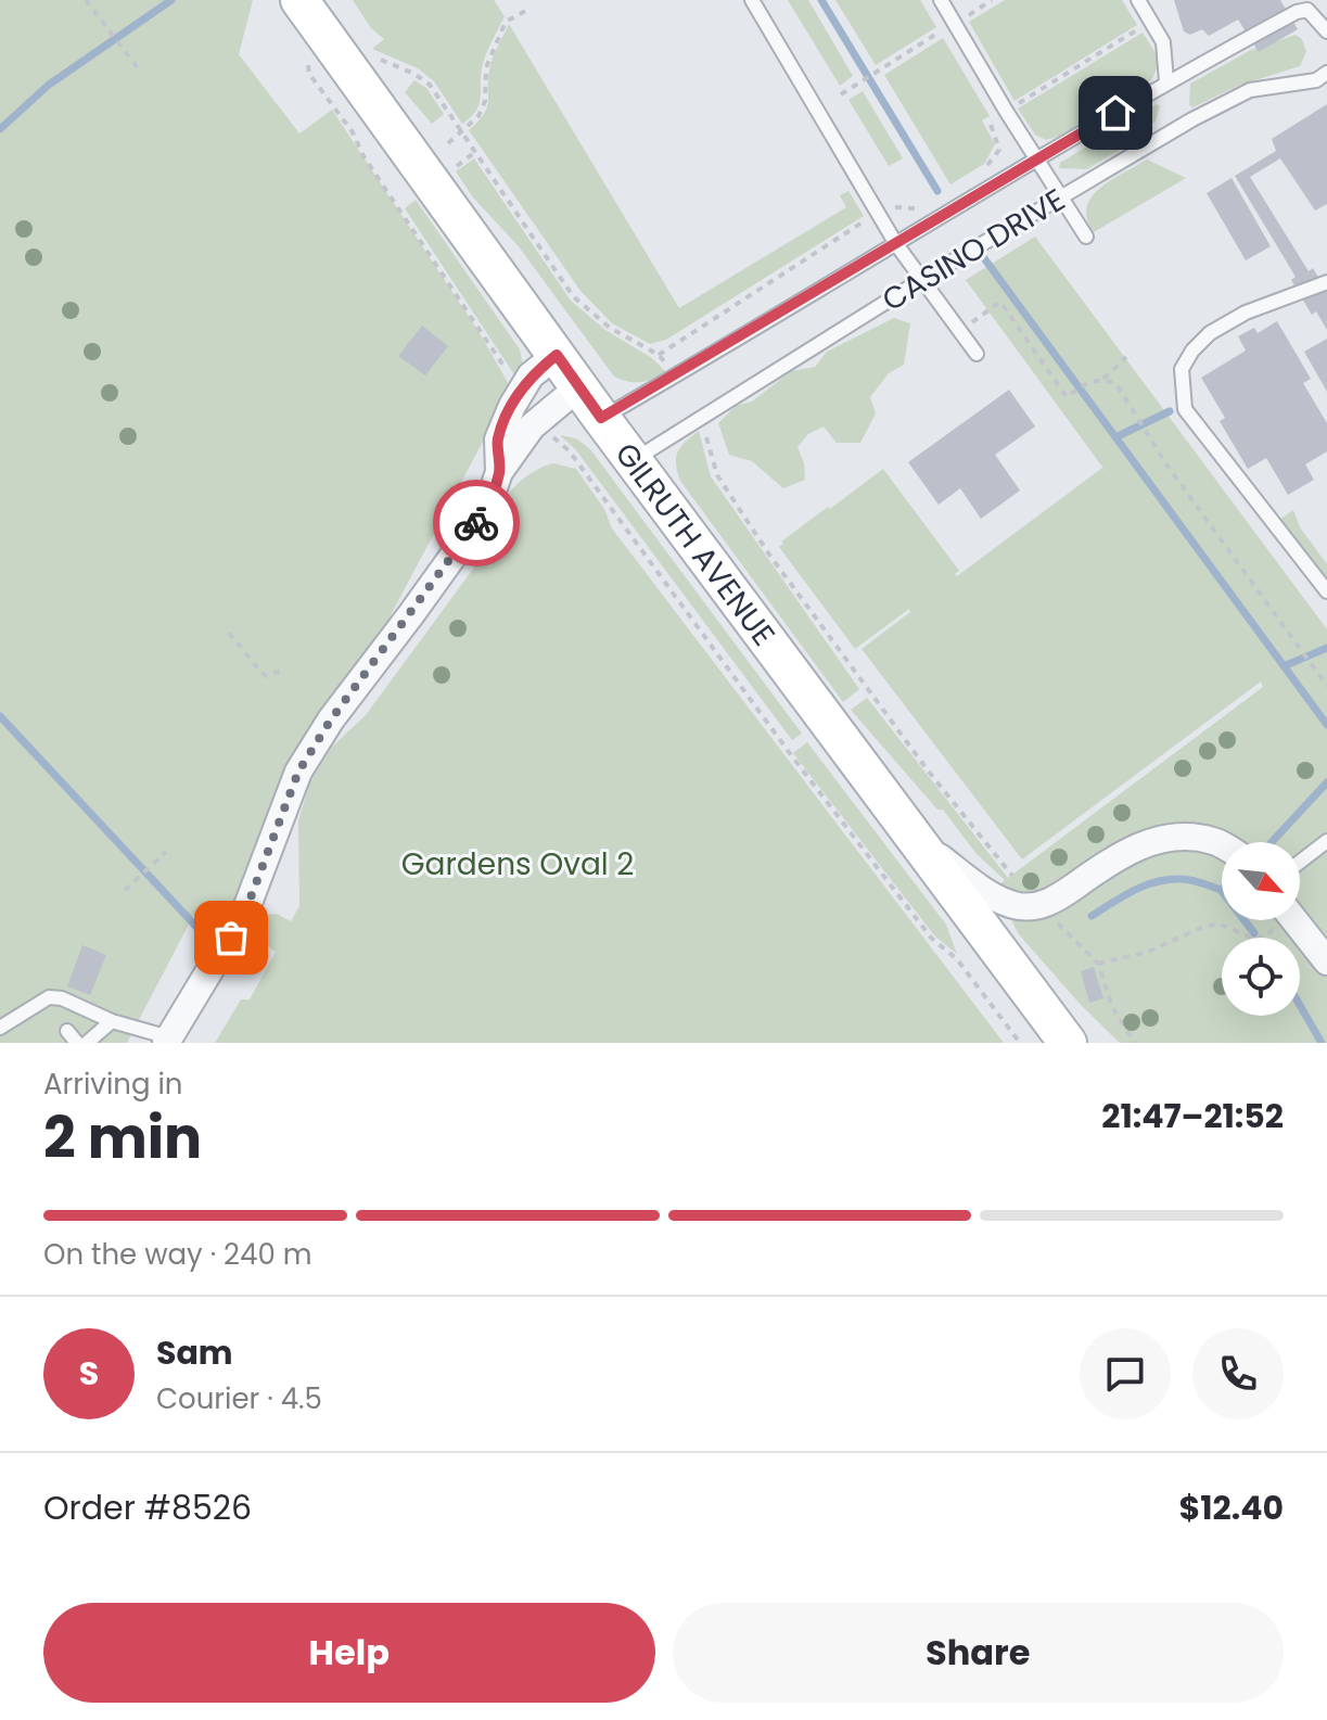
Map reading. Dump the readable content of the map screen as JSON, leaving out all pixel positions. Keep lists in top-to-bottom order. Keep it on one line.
{"streets":{"street":["GILRUTH AVENUE"],"lane":["CASINO DRIVE"]},"crossings":[["CASINO DRIVE","GILRUTH AVENUE"]],"parks":["Gardens Oval 2"],"north":"bottom right","page":{"heading":["2 min","Arriving in","21:47–21:52"],"panel":["Sam","Courier · 4.5","Order #8526","$12.40"],"bar":"On the way · 240 m","round":"S","buttons":["Help","Share"]}}
